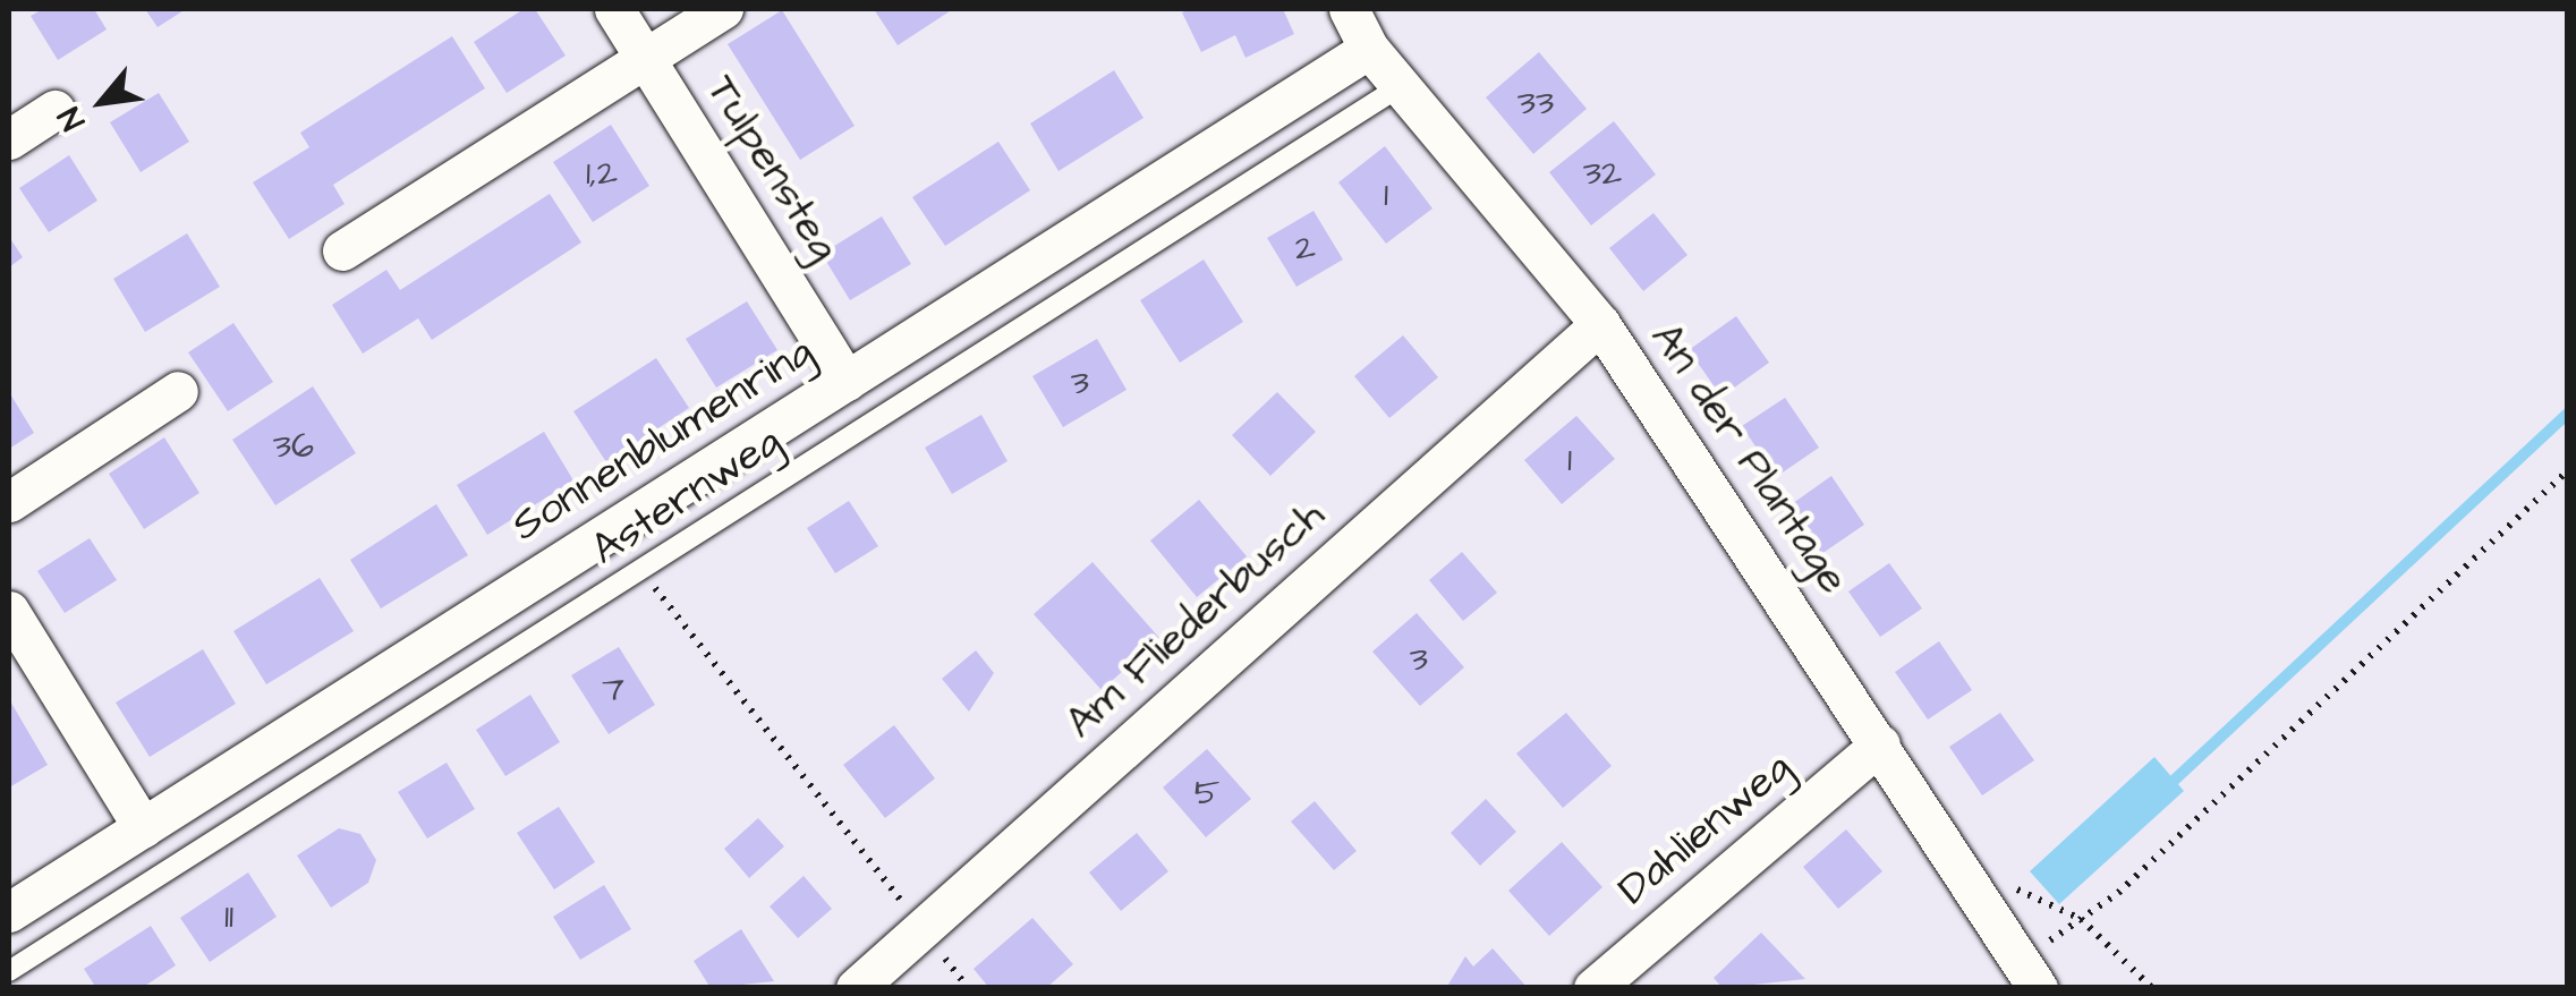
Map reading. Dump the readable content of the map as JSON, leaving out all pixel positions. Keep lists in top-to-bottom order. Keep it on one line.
{"streets":{"street":["Tulpensteg","Sonnenblumenring","An der Plantage","Am Fliederbusch","Dahlienweg"],"lane":["Asternweg"]},"crossings":[["Tulpensteg","Sonnenblumenring"],["Sonnenblumenring","An der Plantage"],["An der Plantage","Asternweg"],["An der Plantage","Am Fliederbusch"],["An der Plantage","Dahlienweg"]],"house_numbers":["33","1,2","32","1","2","3","36","1","3","7","5","11"],"north":"bottom left"}
